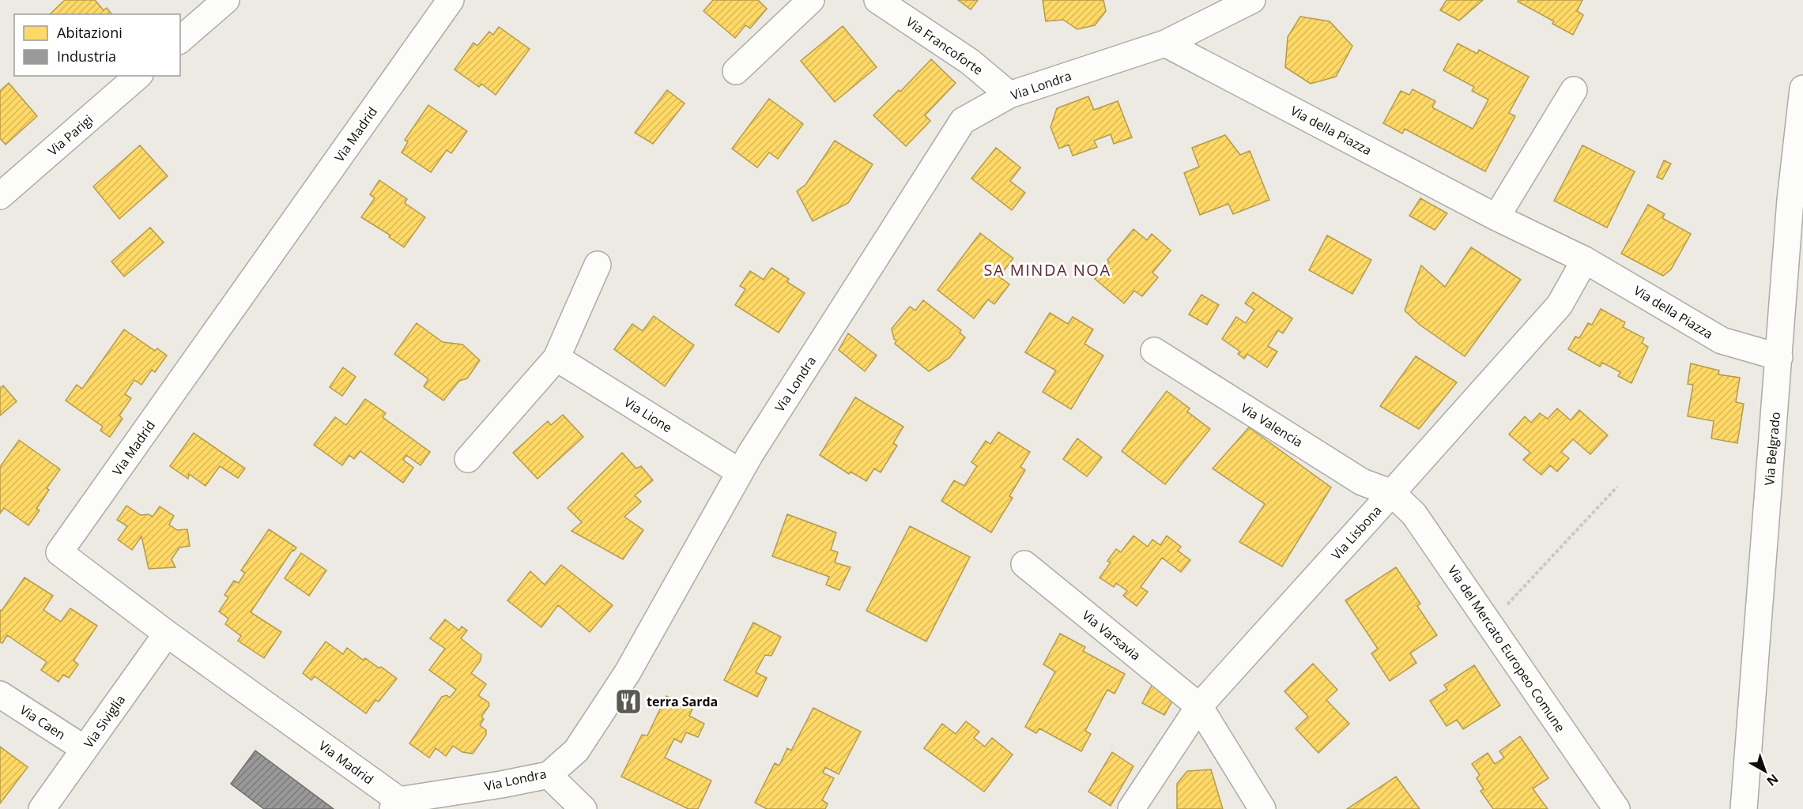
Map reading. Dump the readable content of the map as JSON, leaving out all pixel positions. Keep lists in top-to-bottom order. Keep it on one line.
{"streets":{"street":["Via Francoforte","Via Londra","Via della Piazza","Via Madrid","Via Parigi","Via Lione","Via Valencia","Via Belgrado","Via Lisbona","Via Varsavia","Via del Mercato Europeo Comune","Via Siviglia","Via Caen"]},"crossings":[["Via Francoforte","Via Londra"],["Via Londra","Via della Piazza"],["Via Londra","Via Madrid"],["Via Londra","Via Lione"],["Via della Piazza","Via Belgrado"],["Via della Piazza","Via Lisbona"],["Via Madrid","Via Siviglia"],["Via Valencia","Via Lisbona"],["Via Valencia","Via del Mercato Europeo Comune"],["Via Lisbona","Via Varsavia"],["Via Lisbona","Via del Mercato Europeo Comune"],["Via Siviglia","Via Caen"]],"districts":["SA MINDA NOA"],"places":{"restaurant":["terra Sarda"]},"legend":["Abitazioni","Industria"],"north":"bottom right"}
